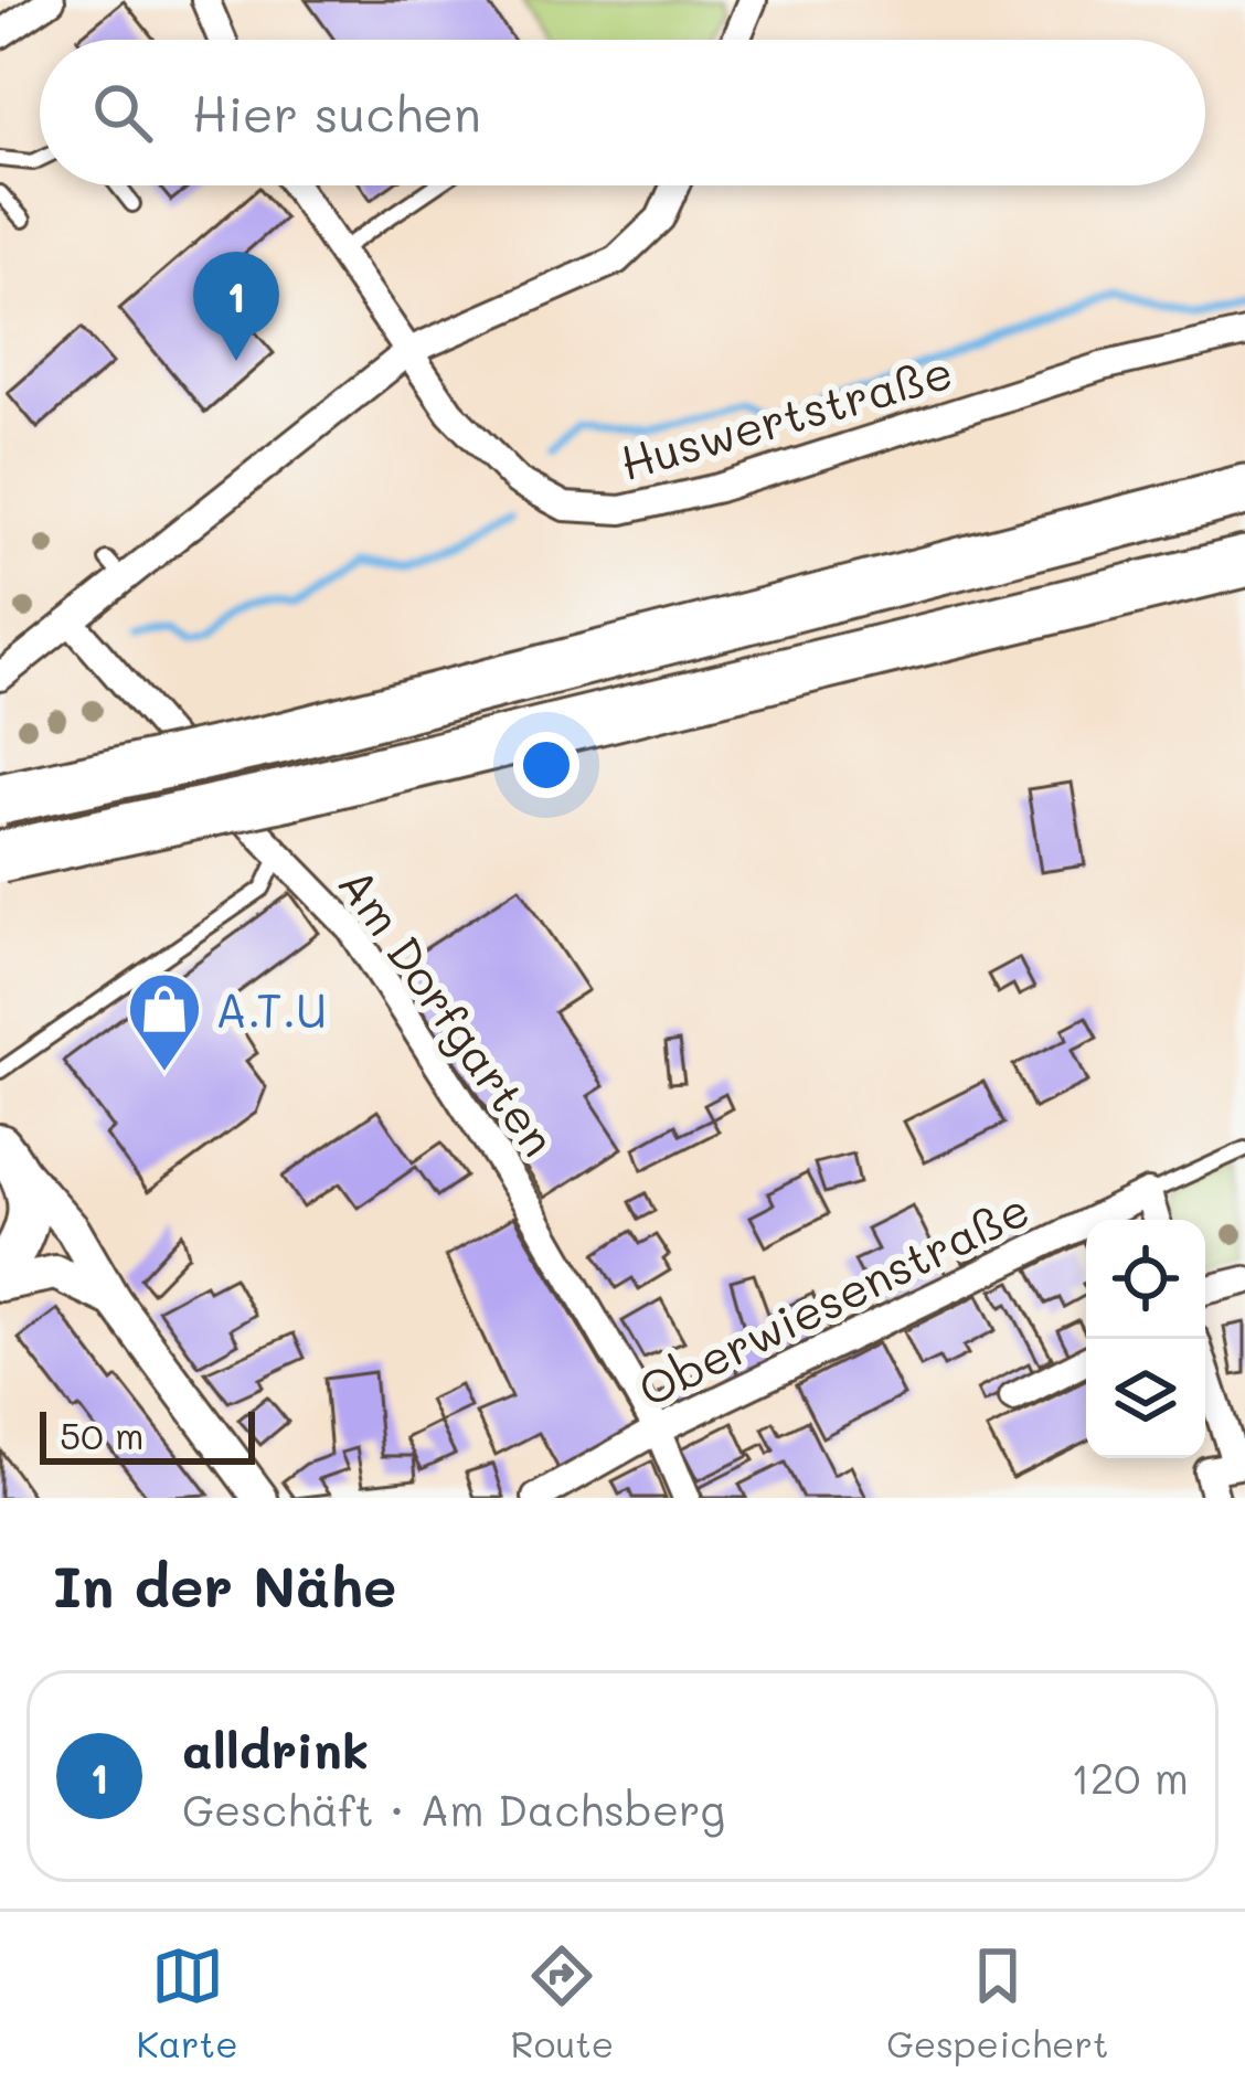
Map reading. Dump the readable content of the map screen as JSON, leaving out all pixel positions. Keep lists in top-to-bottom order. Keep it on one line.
{"streets":{"street":["Huswertstraße","Am Dorfgarten","Oberwiesenstraße"]},"crossings":[["Am Dorfgarten","Oberwiesenstraße"]],"places":{"shop":["A.T.U"]},"scale_bar":"50 m","page":{"search":"Hier suchen","pins":"1","scale":"50 m","heading":"In der Nähe","list":[{"mark":"1","name":"alldrink","note":"Geschäft · Am Dachsberg","value":"120 m"}],"nav":["Karte","Route","Gespeichert"]}}
